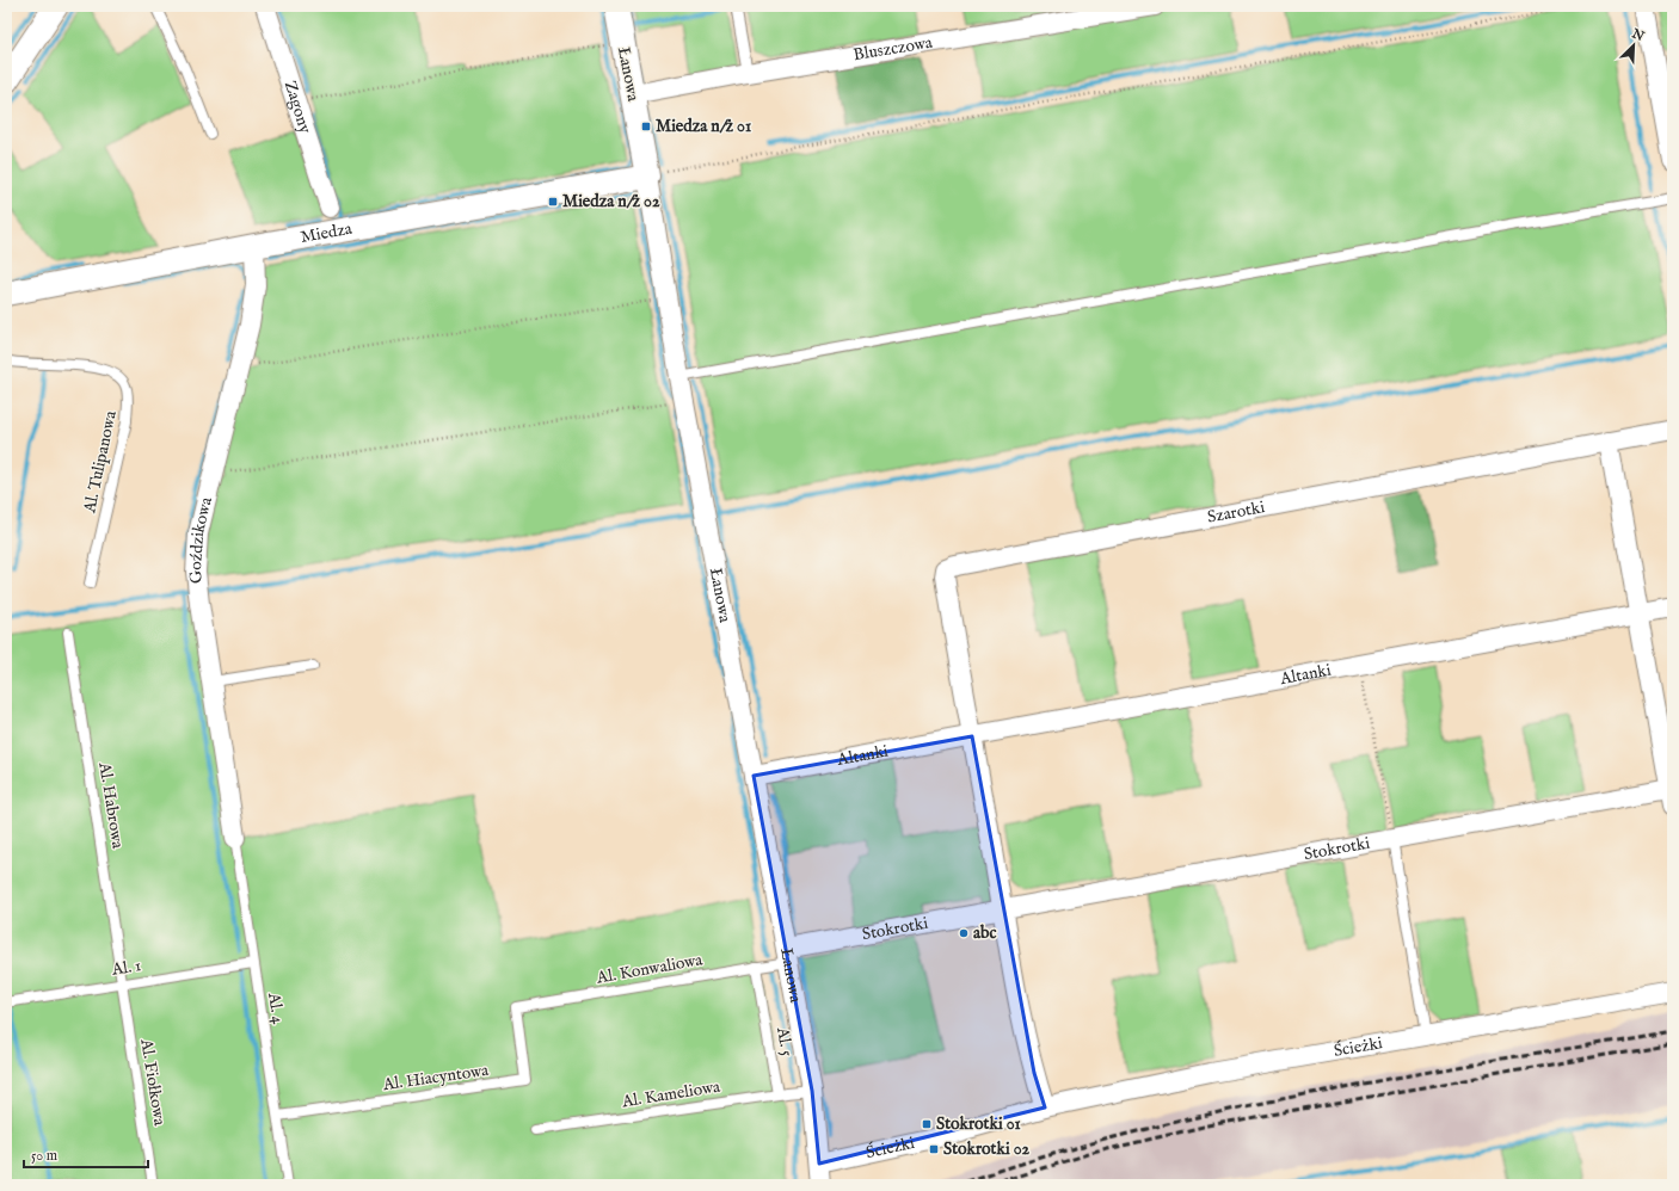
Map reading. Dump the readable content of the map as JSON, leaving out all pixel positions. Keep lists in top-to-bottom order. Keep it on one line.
{"streets":{"street":["Bluszczowa","Łanowa","Zagony","Miedza","Szarotki","Goździkowa","Altanki","Stokrotki","Ścieżki"],"lane":["Al. Tulipanowa","Al. Habrowa","Al. 1","Al. Konwaliowa","Al. 4","Al. 5","Al. Hiacyntowa","Al. Fiołkowa","Al. Kameliowa"]},"crossings":[["Bluszczowa","Łanowa"],["Łanowa","Miedza"],["Łanowa","Altanki"],["Łanowa","Stokrotki"],["Łanowa","Al. Konwaliowa"],["Łanowa","Ścieżki"],["Łanowa","Al. Kameliowa"],["Miedza","Goździkowa"],["Szarotki","Altanki"],["Goździkowa","Al. 4"],["Altanki","Stokrotki"],["Al. Habrowa","Al. 1"],["Al. Habrowa","Al. Fiołkowa"],["Stokrotki","Al. Konwaliowa"],["Al. 1","Al. 4"],["Al. 1","Al. Fiołkowa"],["Al. Konwaliowa","Al. 5"],["Al. Konwaliowa","Al. Hiacyntowa"],["Al. 4","Al. Hiacyntowa"],["Al. 5","Al. Kameliowa"]],"places":{"transit":["Miedza n/ż 01","Miedza n/ż 02","Stokrotki 01","Stokrotki 02"],"other":["abc"]},"scale_bar":"50 m","north":"top right"}
